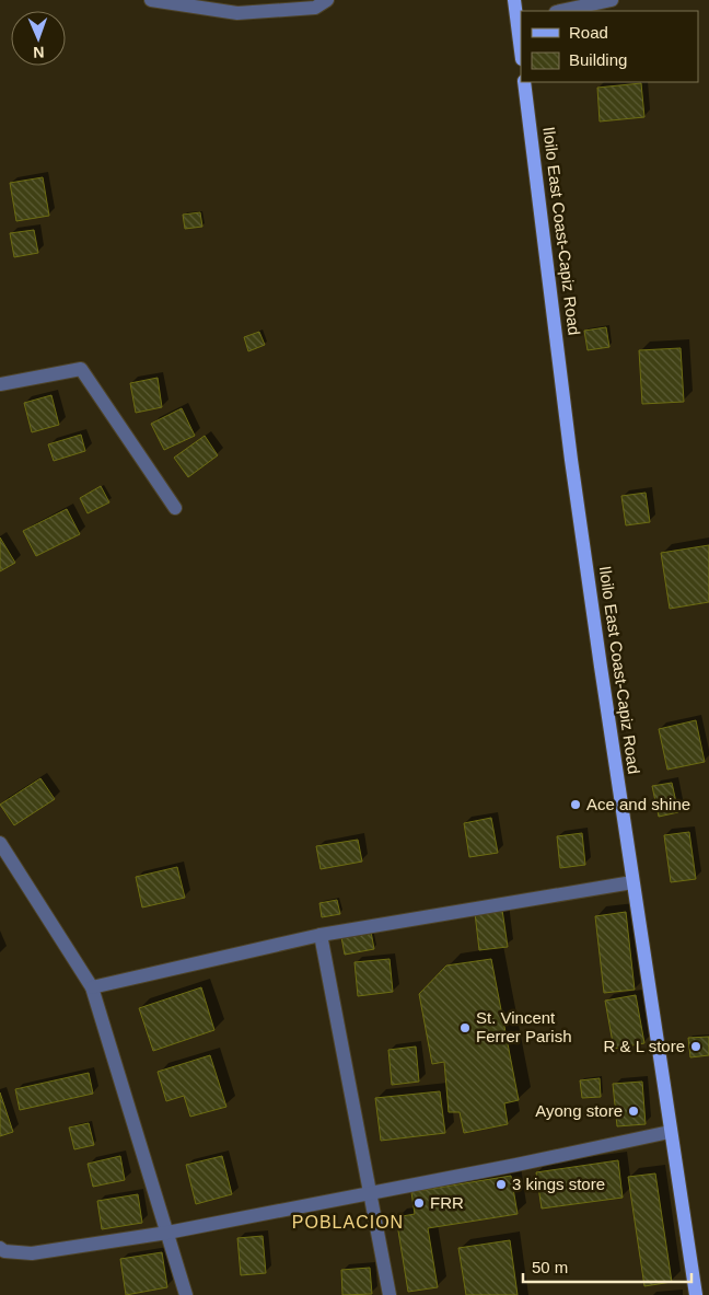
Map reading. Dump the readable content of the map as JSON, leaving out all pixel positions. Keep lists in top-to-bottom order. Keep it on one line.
{"streets":{"main road":["Iloilo East Coast-Capiz Road"]},"districts":["POBLACION"],"places":["Ace and shine","St. Vincent Ferrer Parish","R & L store","Ayong store","3 kings store","FRR"],"legend":["Road","Building"],"scale_bar":"50 m","north":"bottom"}
